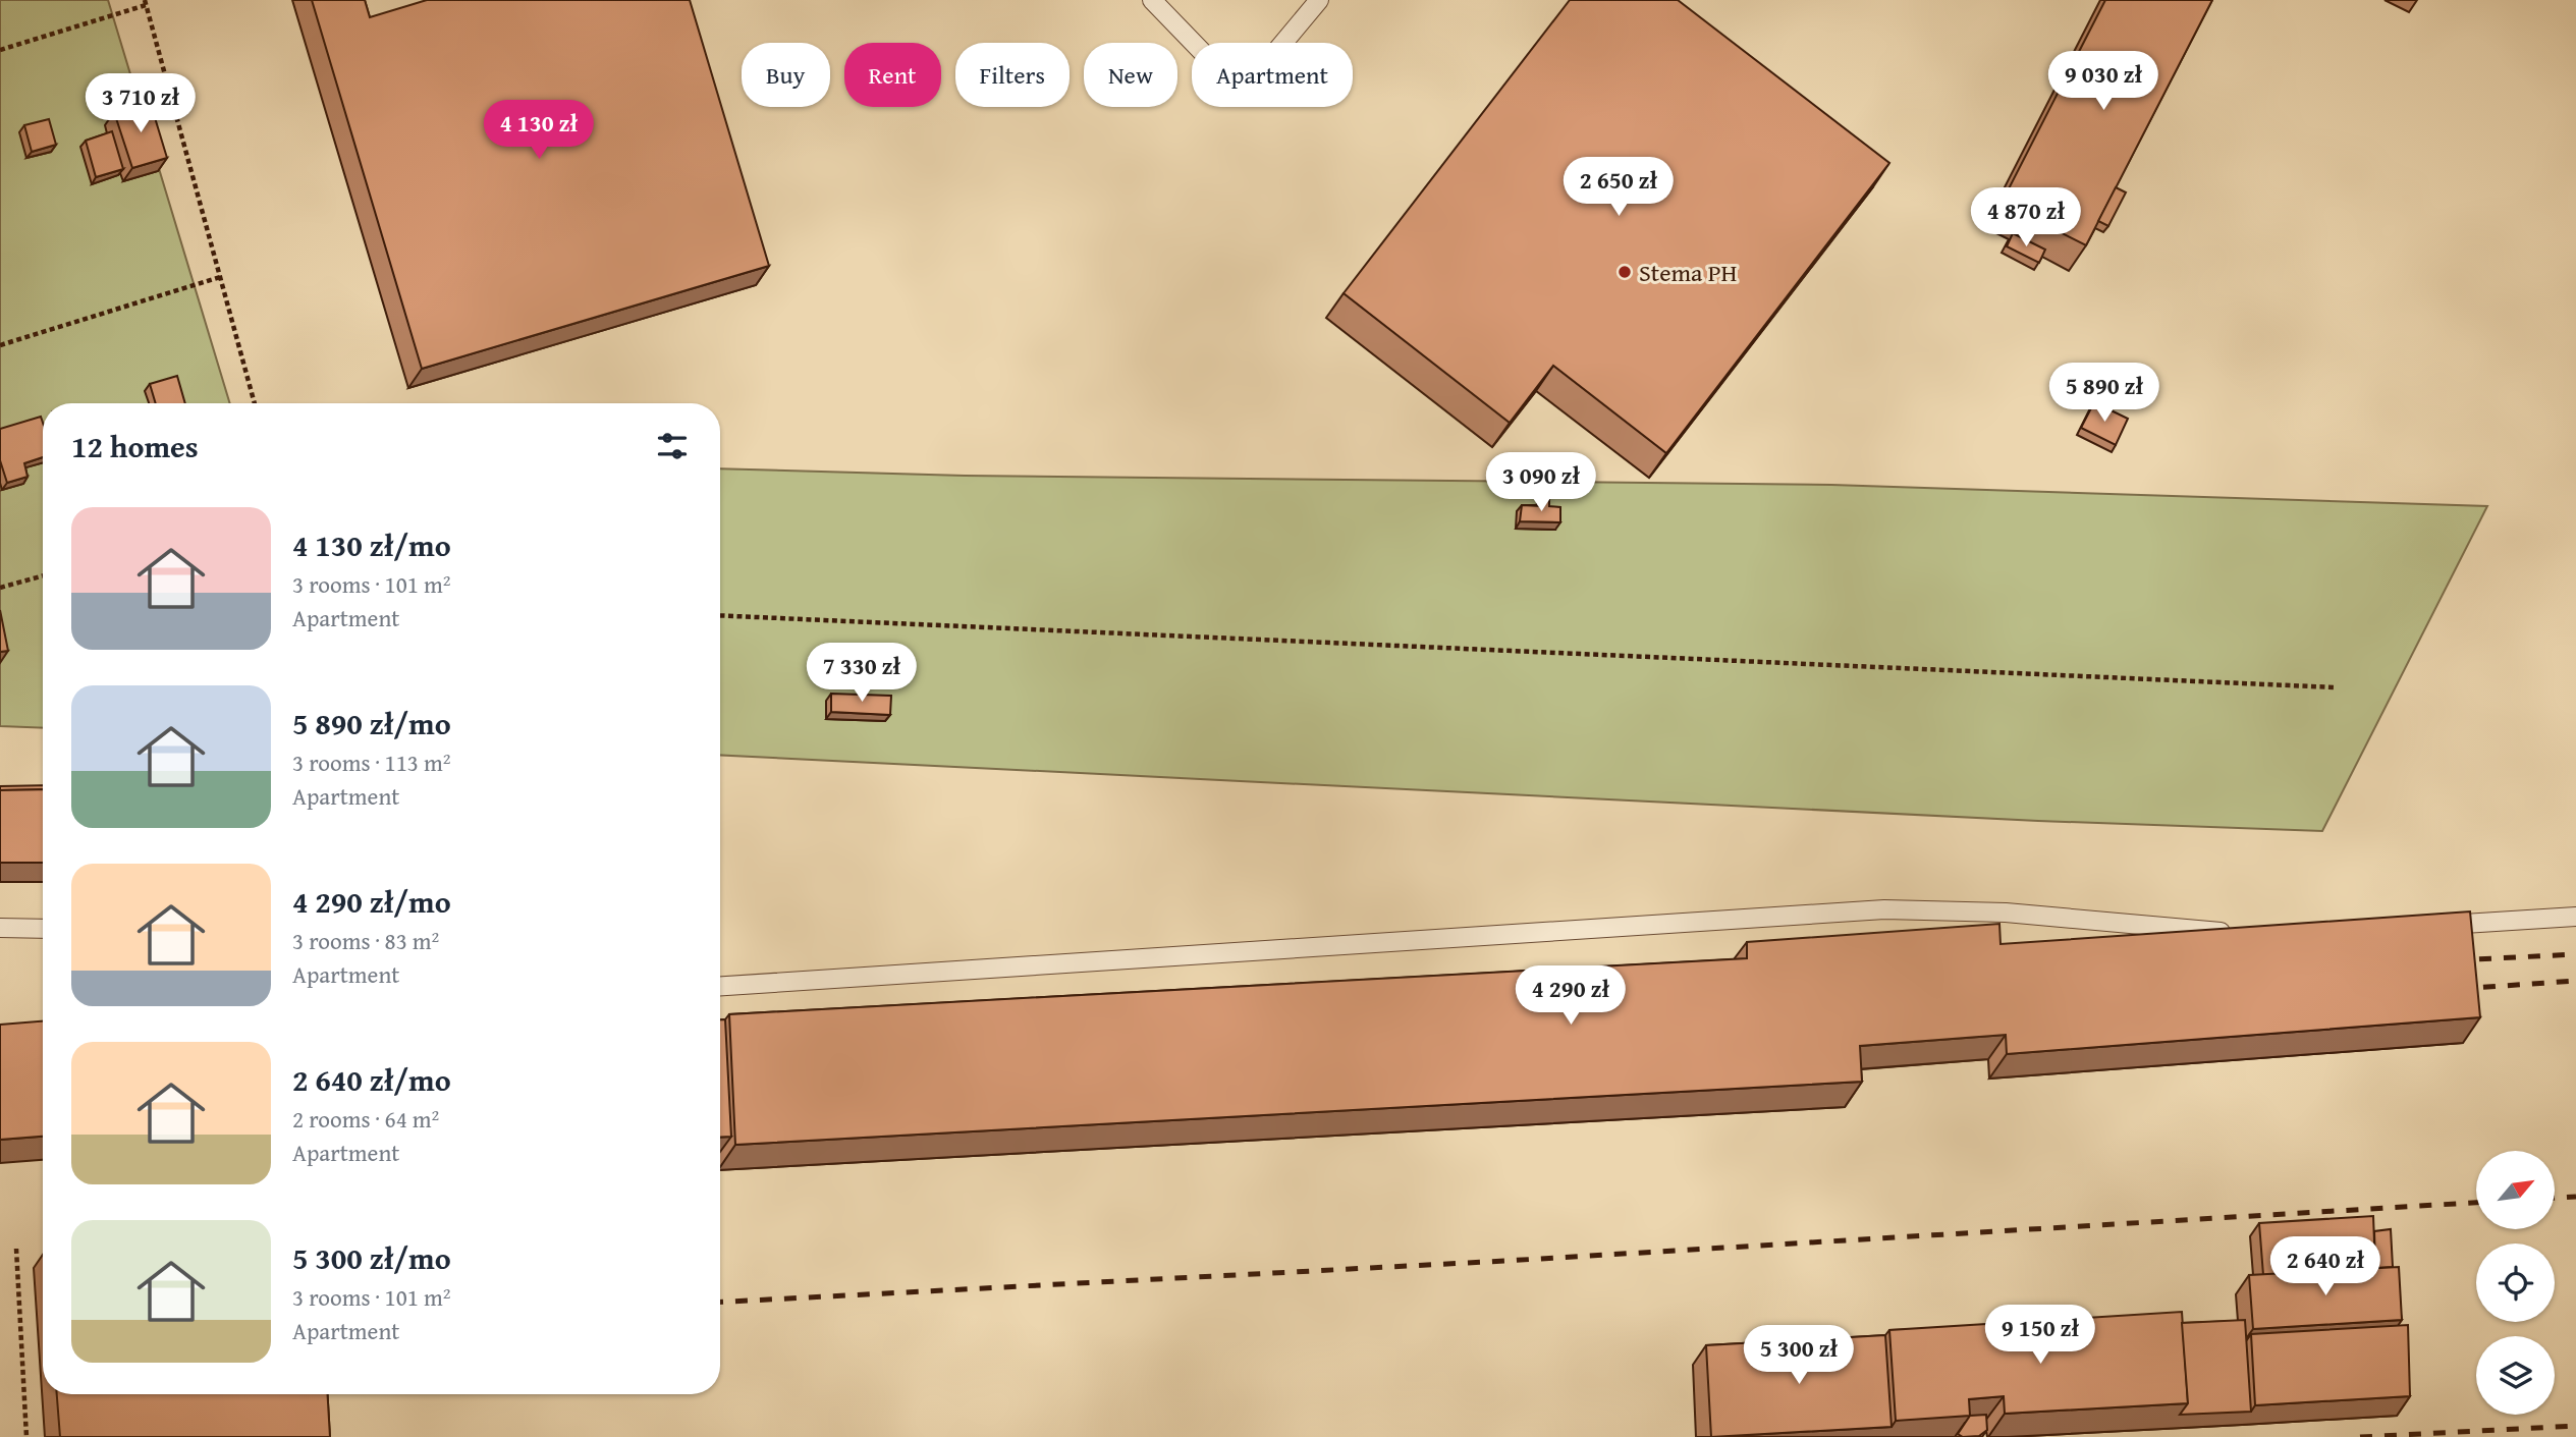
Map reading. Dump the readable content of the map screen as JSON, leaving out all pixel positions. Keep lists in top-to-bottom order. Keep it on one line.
{"places":["Stema PH"],"north":"top right","page":{"chip":["Buy","Rent","Filters","New","Apartment"],"price":["9 030 zł","3 710 zł","4 130 zł","2 650 zł","4 870 zł","5 890 zł","3 090 zł","7 330 zł","4 290 zł","2 640 zł","9 150 zł","5 300 zł"],"heading":"12 homes","list":[{"name":"4 130 zł/mo","note":"3 rooms · 101 m² · Apartment"},{"name":"5 890 zł/mo","note":"3 rooms · 113 m² · Apartment"},{"name":"4 290 zł/mo","note":"3 rooms · 83 m² · Apartment"},{"name":"2 640 zł/mo","note":"2 rooms · 64 m² · Apartment"},{"name":"5 300 zł/mo","note":"3 rooms · 101 m² · Apartment"}]}}
